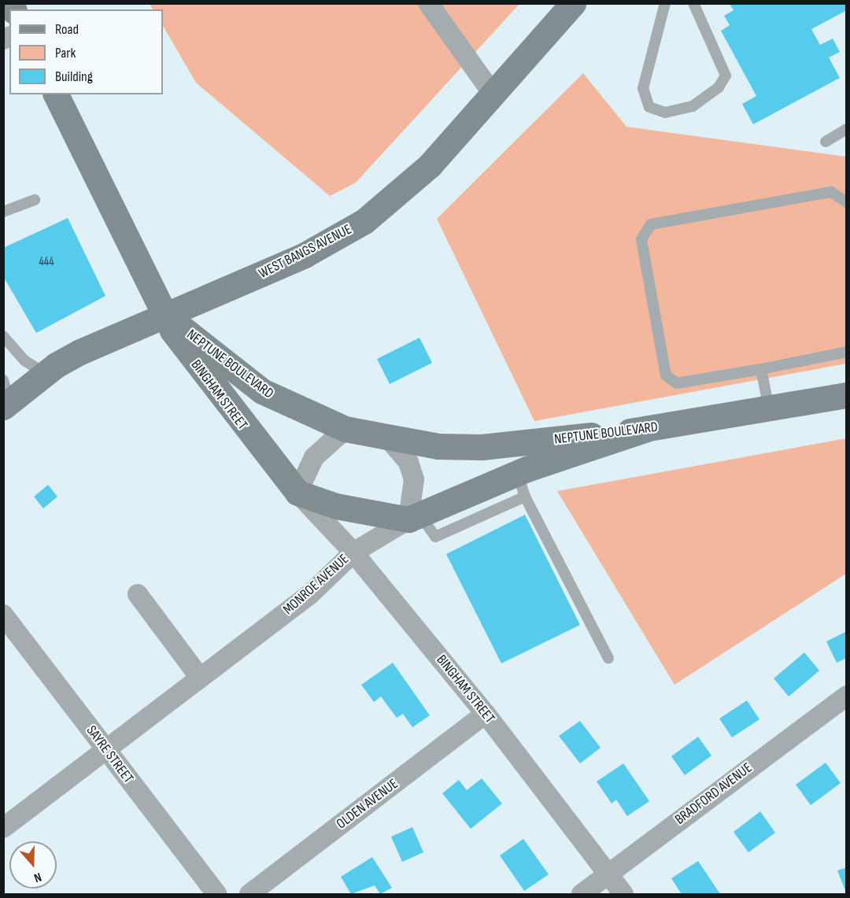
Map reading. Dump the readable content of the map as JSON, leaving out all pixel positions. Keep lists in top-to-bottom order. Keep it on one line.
{"streets":{"street":["WEST BANGS AVENUE","NEPTUNE BOULEVARD","BINGHAM STREET","MONROE AVENUE","SAYRE STREET","BRADFORD AVENUE","OLDEN AVENUE"]},"crossings":[["WEST BANGS AVENUE","NEPTUNE BOULEVARD"],["WEST BANGS AVENUE","BINGHAM STREET"],["NEPTUNE BOULEVARD","BINGHAM STREET"],["NEPTUNE BOULEVARD","MONROE AVENUE"],["BINGHAM STREET","MONROE AVENUE"],["BINGHAM STREET","BRADFORD AVENUE"],["BINGHAM STREET","OLDEN AVENUE"],["MONROE AVENUE","SAYRE STREET"]],"house_numbers":["444"],"legend":["Road","Park","Building"],"north":"bottom"}
